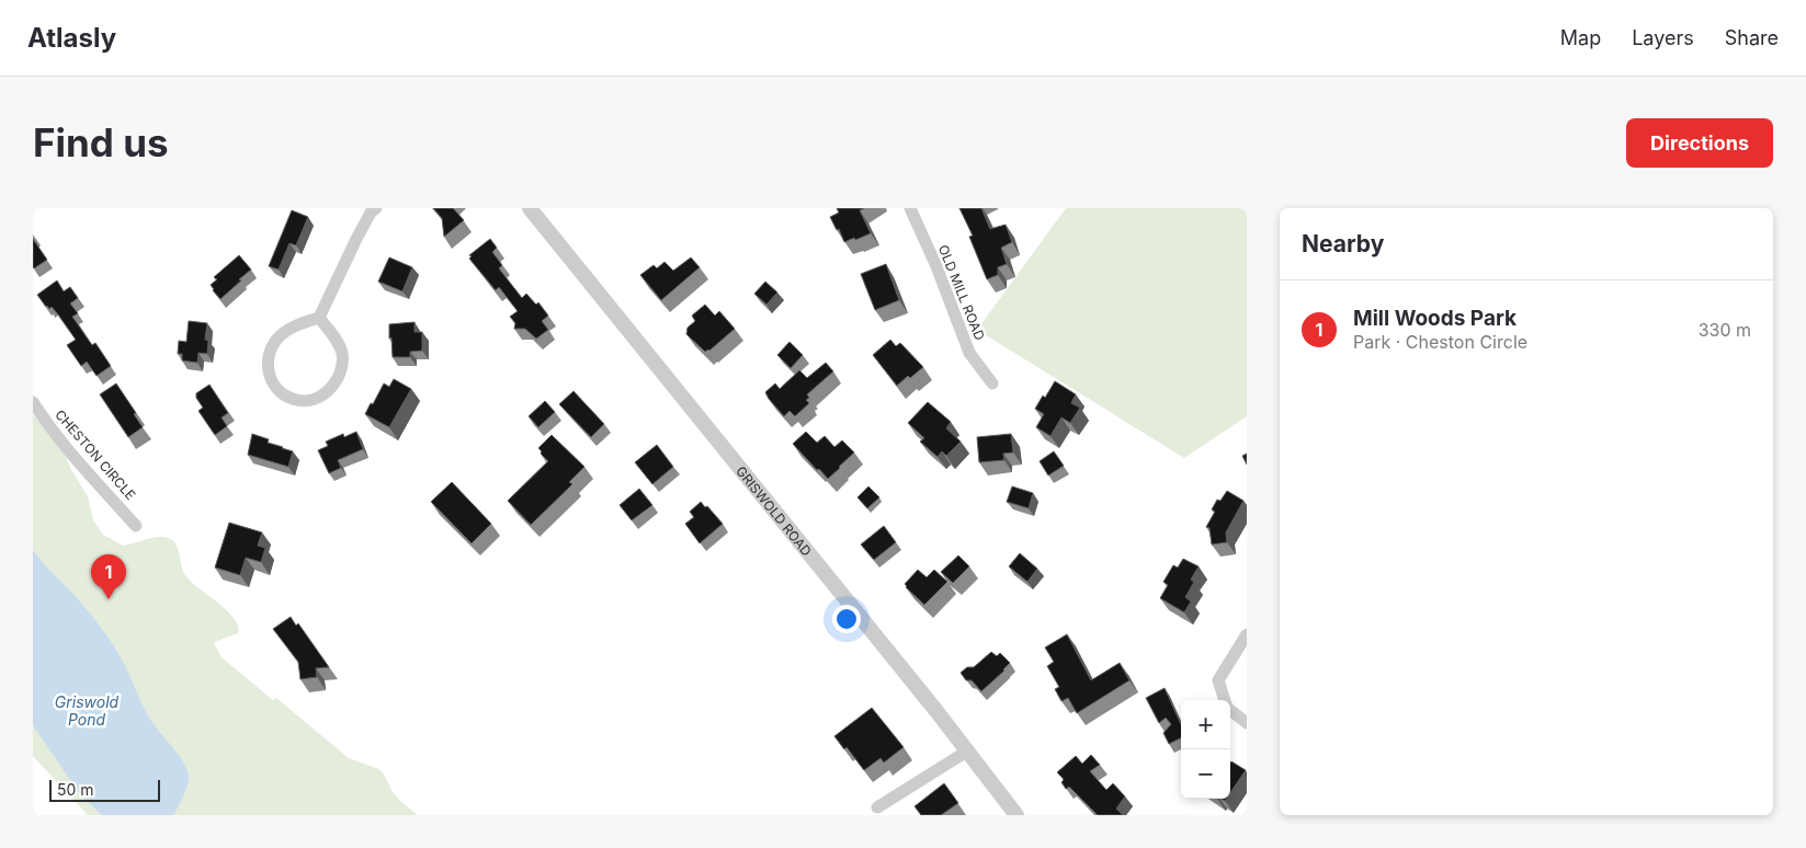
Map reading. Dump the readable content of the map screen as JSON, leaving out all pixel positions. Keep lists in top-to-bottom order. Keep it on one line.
{"streets":{"street":["OLD MILL ROAD","CHESTON CIRCLE","GRISWOLD ROAD"]},"water":["Griswold Pond"],"scale_bar":"50 m","page":{"header":"Atlasly","nav":["Map","Layers","Share"],"buttons":"Directions","title":"Find us","heading":"Nearby","list":[{"mark":"1","name":"Mill Woods Park","note":"Park · Cheston Circle","value":"330 m"}],"pins":"1","map_buttons":["+","−"],"scale":"50 m"}}
